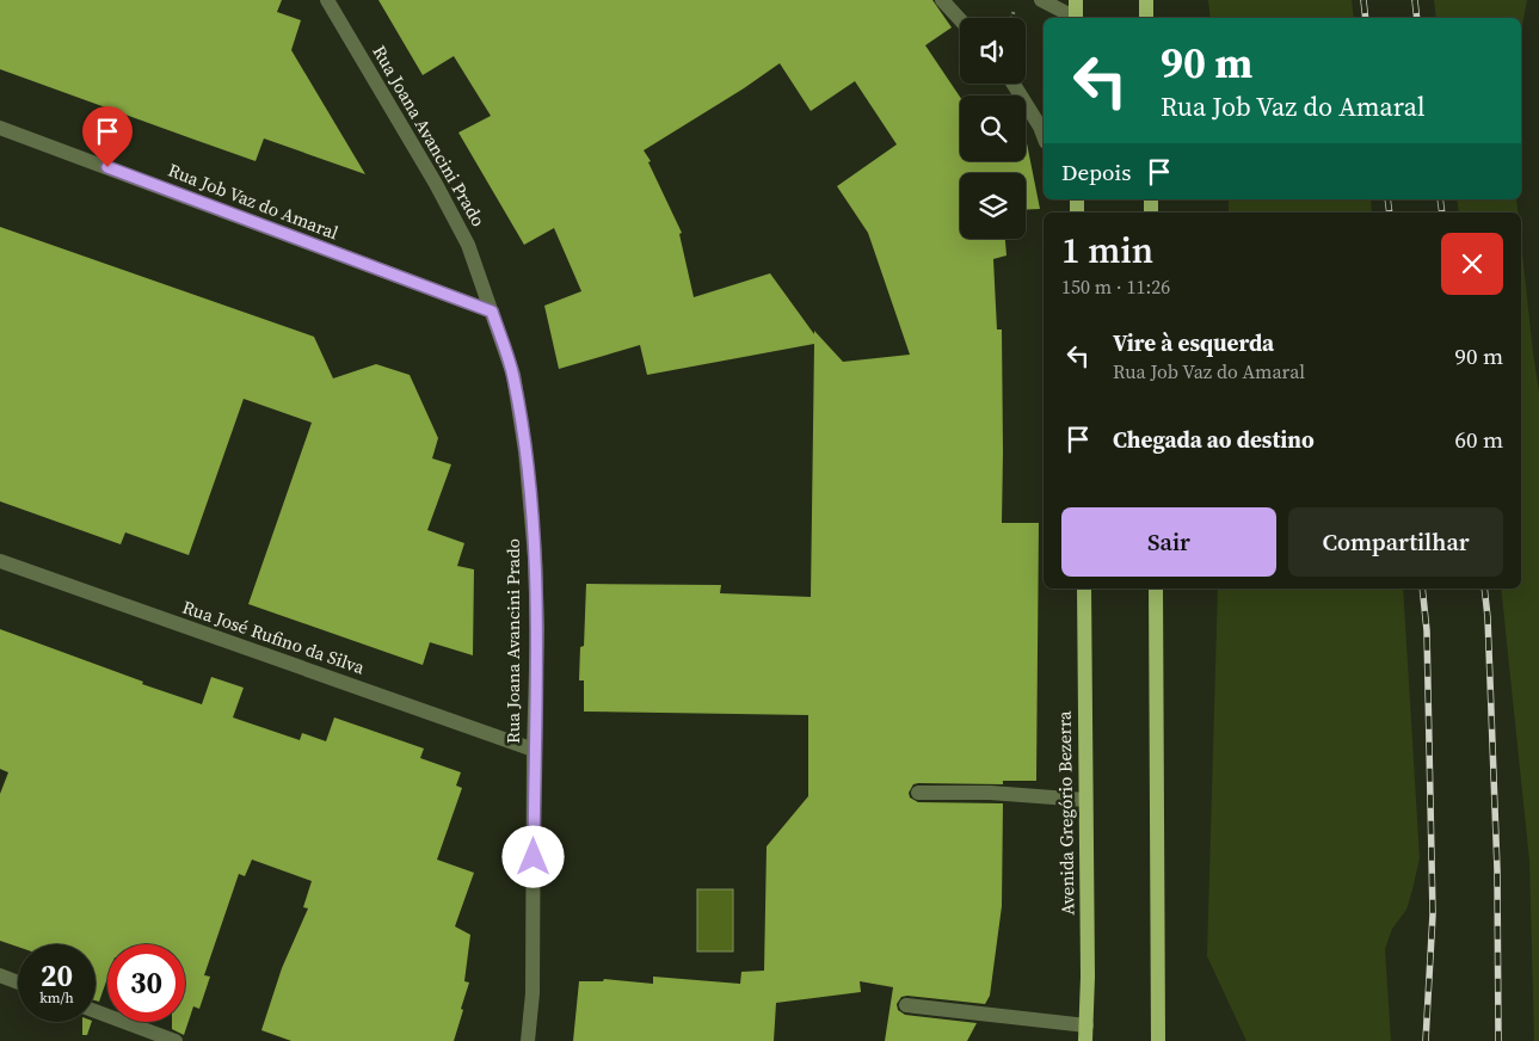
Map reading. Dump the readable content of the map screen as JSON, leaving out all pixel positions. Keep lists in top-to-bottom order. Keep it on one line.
{"streets":{"main road":["Avenida Gregório Bezerra"],"street":["Rua Joana Avancini Prado","Rua Job Vaz do Amaral","Rua José Rufino da Silva"]},"crossings":[["Rua Joana Avancini Prado","Rua Job Vaz do Amaral"],["Rua Joana Avancini Prado","Rua José Rufino da Silva"]],"page":{"turn":["90 m","Rua Job Vaz do Amaral"],"then":"Depois","heading":["1 min","150 m · 11:26"],"list":[{"name":"Vire à esquerda","note":"Rua Job Vaz do Amaral","value":"90 m"},{"name":"Chegada ao destino","value":"60 m"}],"buttons":["Sair","Compartilhar"],"speed":"20 km/h","limit":"30"}}
